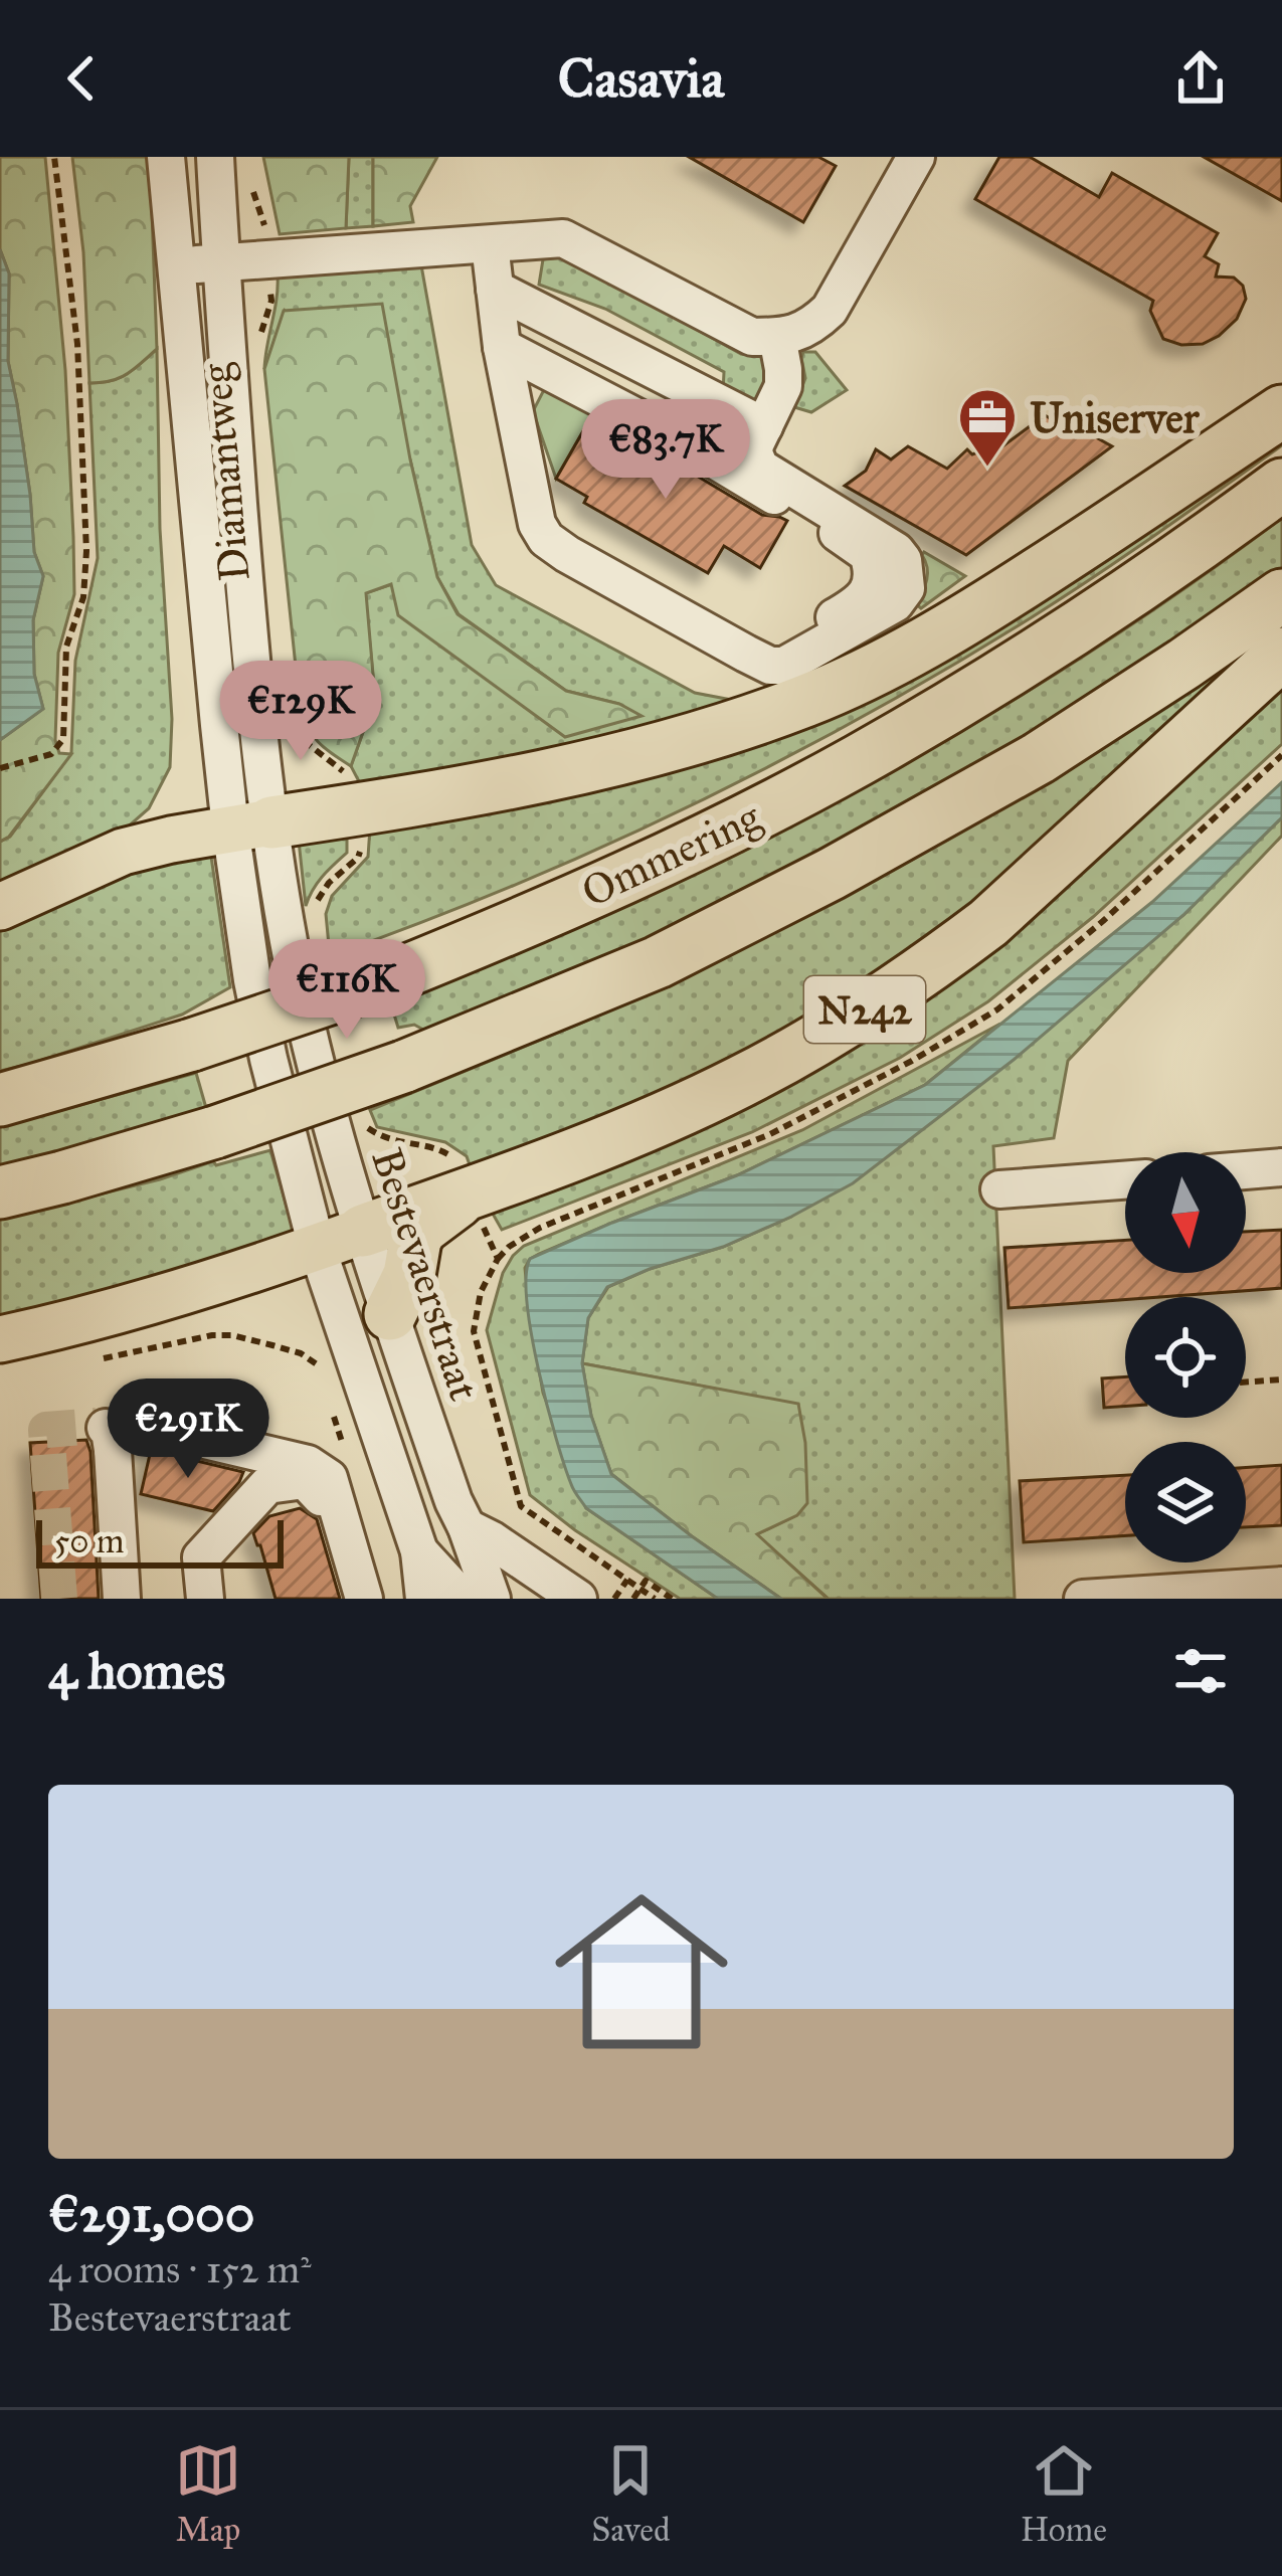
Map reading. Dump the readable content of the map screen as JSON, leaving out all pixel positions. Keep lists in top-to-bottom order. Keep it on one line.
{"streets":{"highway":["Ommering","N242"],"street":["Diamantweg","Bestevaerstraat"]},"crossings":[["Diamantweg","Bestevaerstraat"],["N242","Bestevaerstraat"]],"places":{"office":["Uniserver"]},"scale_bar":"50 m","north":"bottom","page":{"header":"Casavia","price":["€83.7K","€129K","€116K","€291K"],"scale":"50 m","heading":"4 homes","list":[{"name":"€291,000","note":"4 rooms · 152 m² · Bestevaerstraat"}],"tabs":["Map","Saved","Home"]}}
